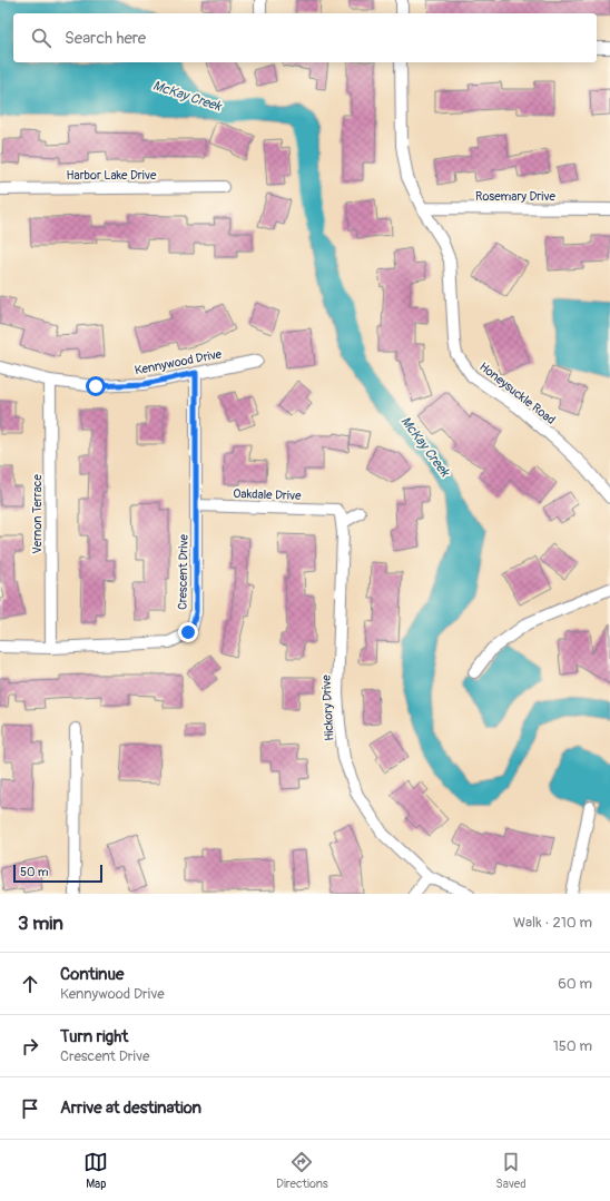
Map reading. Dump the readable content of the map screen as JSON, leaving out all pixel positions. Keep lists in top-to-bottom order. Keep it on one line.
{"streets":{"street":["Harbor Lake Drive","Rosemary Drive","Kennywood Drive","Honeysuckle Road","Oakdale Drive","Vernon Terrace","Crescent Drive","Hickory Drive"]},"crossings":[["Rosemary Drive","Honeysuckle Road"],["Kennywood Drive","Vernon Terrace"],["Kennywood Drive","Crescent Drive"],["Oakdale Drive","Crescent Drive"],["Oakdale Drive","Hickory Drive"],["Vernon Terrace","Crescent Drive"]],"water":["McKay Creek"],"scale_bar":"50 m","page":{"search":"Search here","scale":"50 m","heading":["3 min","Walk · 210 m"],"list":[["Continue","Kennywood Drive","60 m"],["Turn right","Crescent Drive","150 m"],"Arrive at destination"],"nav":["Map","Directions","Saved"]}}
